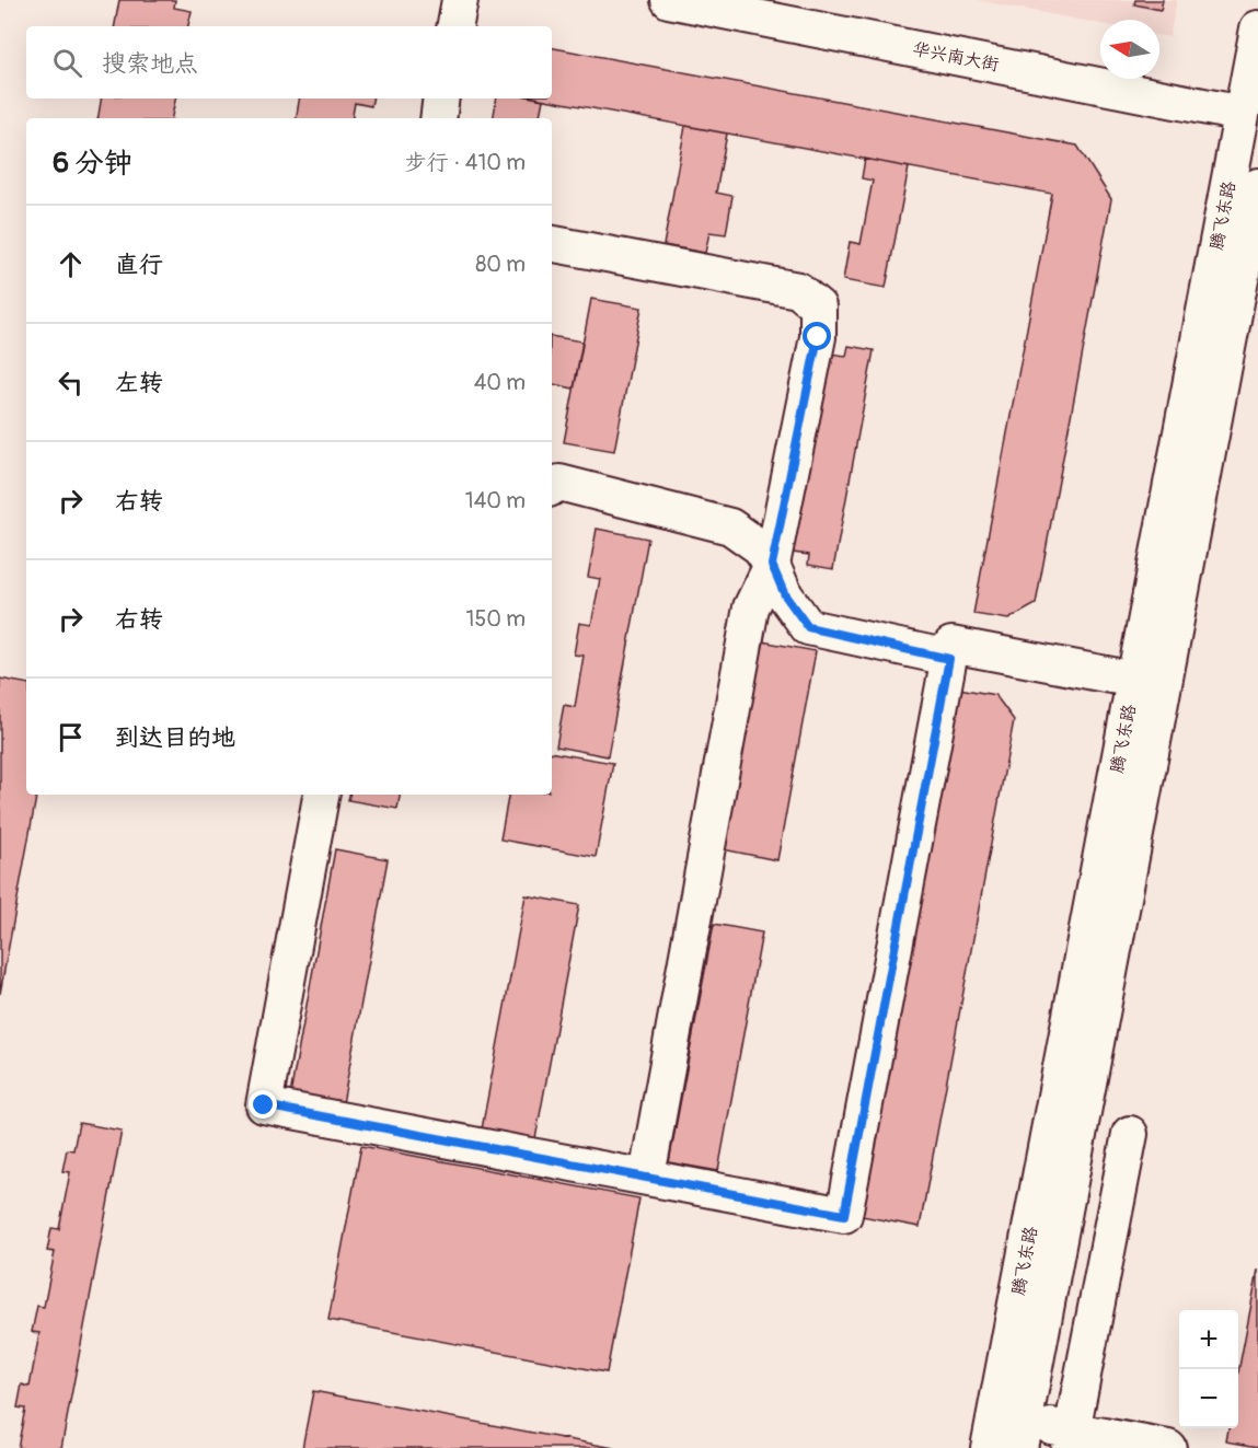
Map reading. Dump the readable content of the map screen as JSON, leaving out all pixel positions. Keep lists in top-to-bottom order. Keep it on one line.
{"streets":{"street":["华兴南大街","腾飞东路"]},"crossings":[["华兴南大街","腾飞东路"]],"north":"left","page":{"search":"搜索地点","heading":["6 分钟","步行 · 410 m"],"list":[["直行","80 m"],["左转","40 m"],["右转","140 m"],["右转","150 m"],"到达目的地"],"map_buttons":["+","−"]}}
